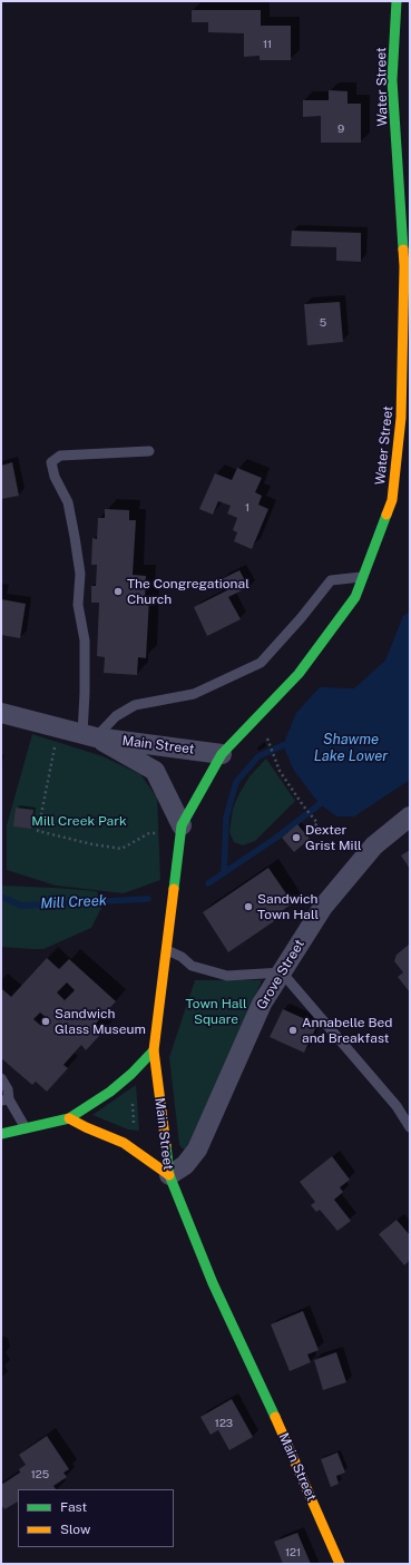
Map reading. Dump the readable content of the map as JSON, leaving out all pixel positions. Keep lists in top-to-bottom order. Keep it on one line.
{"streets":{"main road":["Water Street","Main Street"],"street":["Grove Street"]},"crossings":[["Water Street","Main Street"],["Main Street","Grove Street"]],"water":["Shawme Lake Lower","Mill Creek"],"parks":["Mill Creek Park","Town Hall Square"],"places":["The Congregational Church","Dexter Grist Mill","Sandwich Town Hall","Sandwich Glass Museum","Annabelle Bed and Breakfast"],"house_numbers":["11","9","5","1","123","125","121"],"legend":["Fast","Slow"]}
